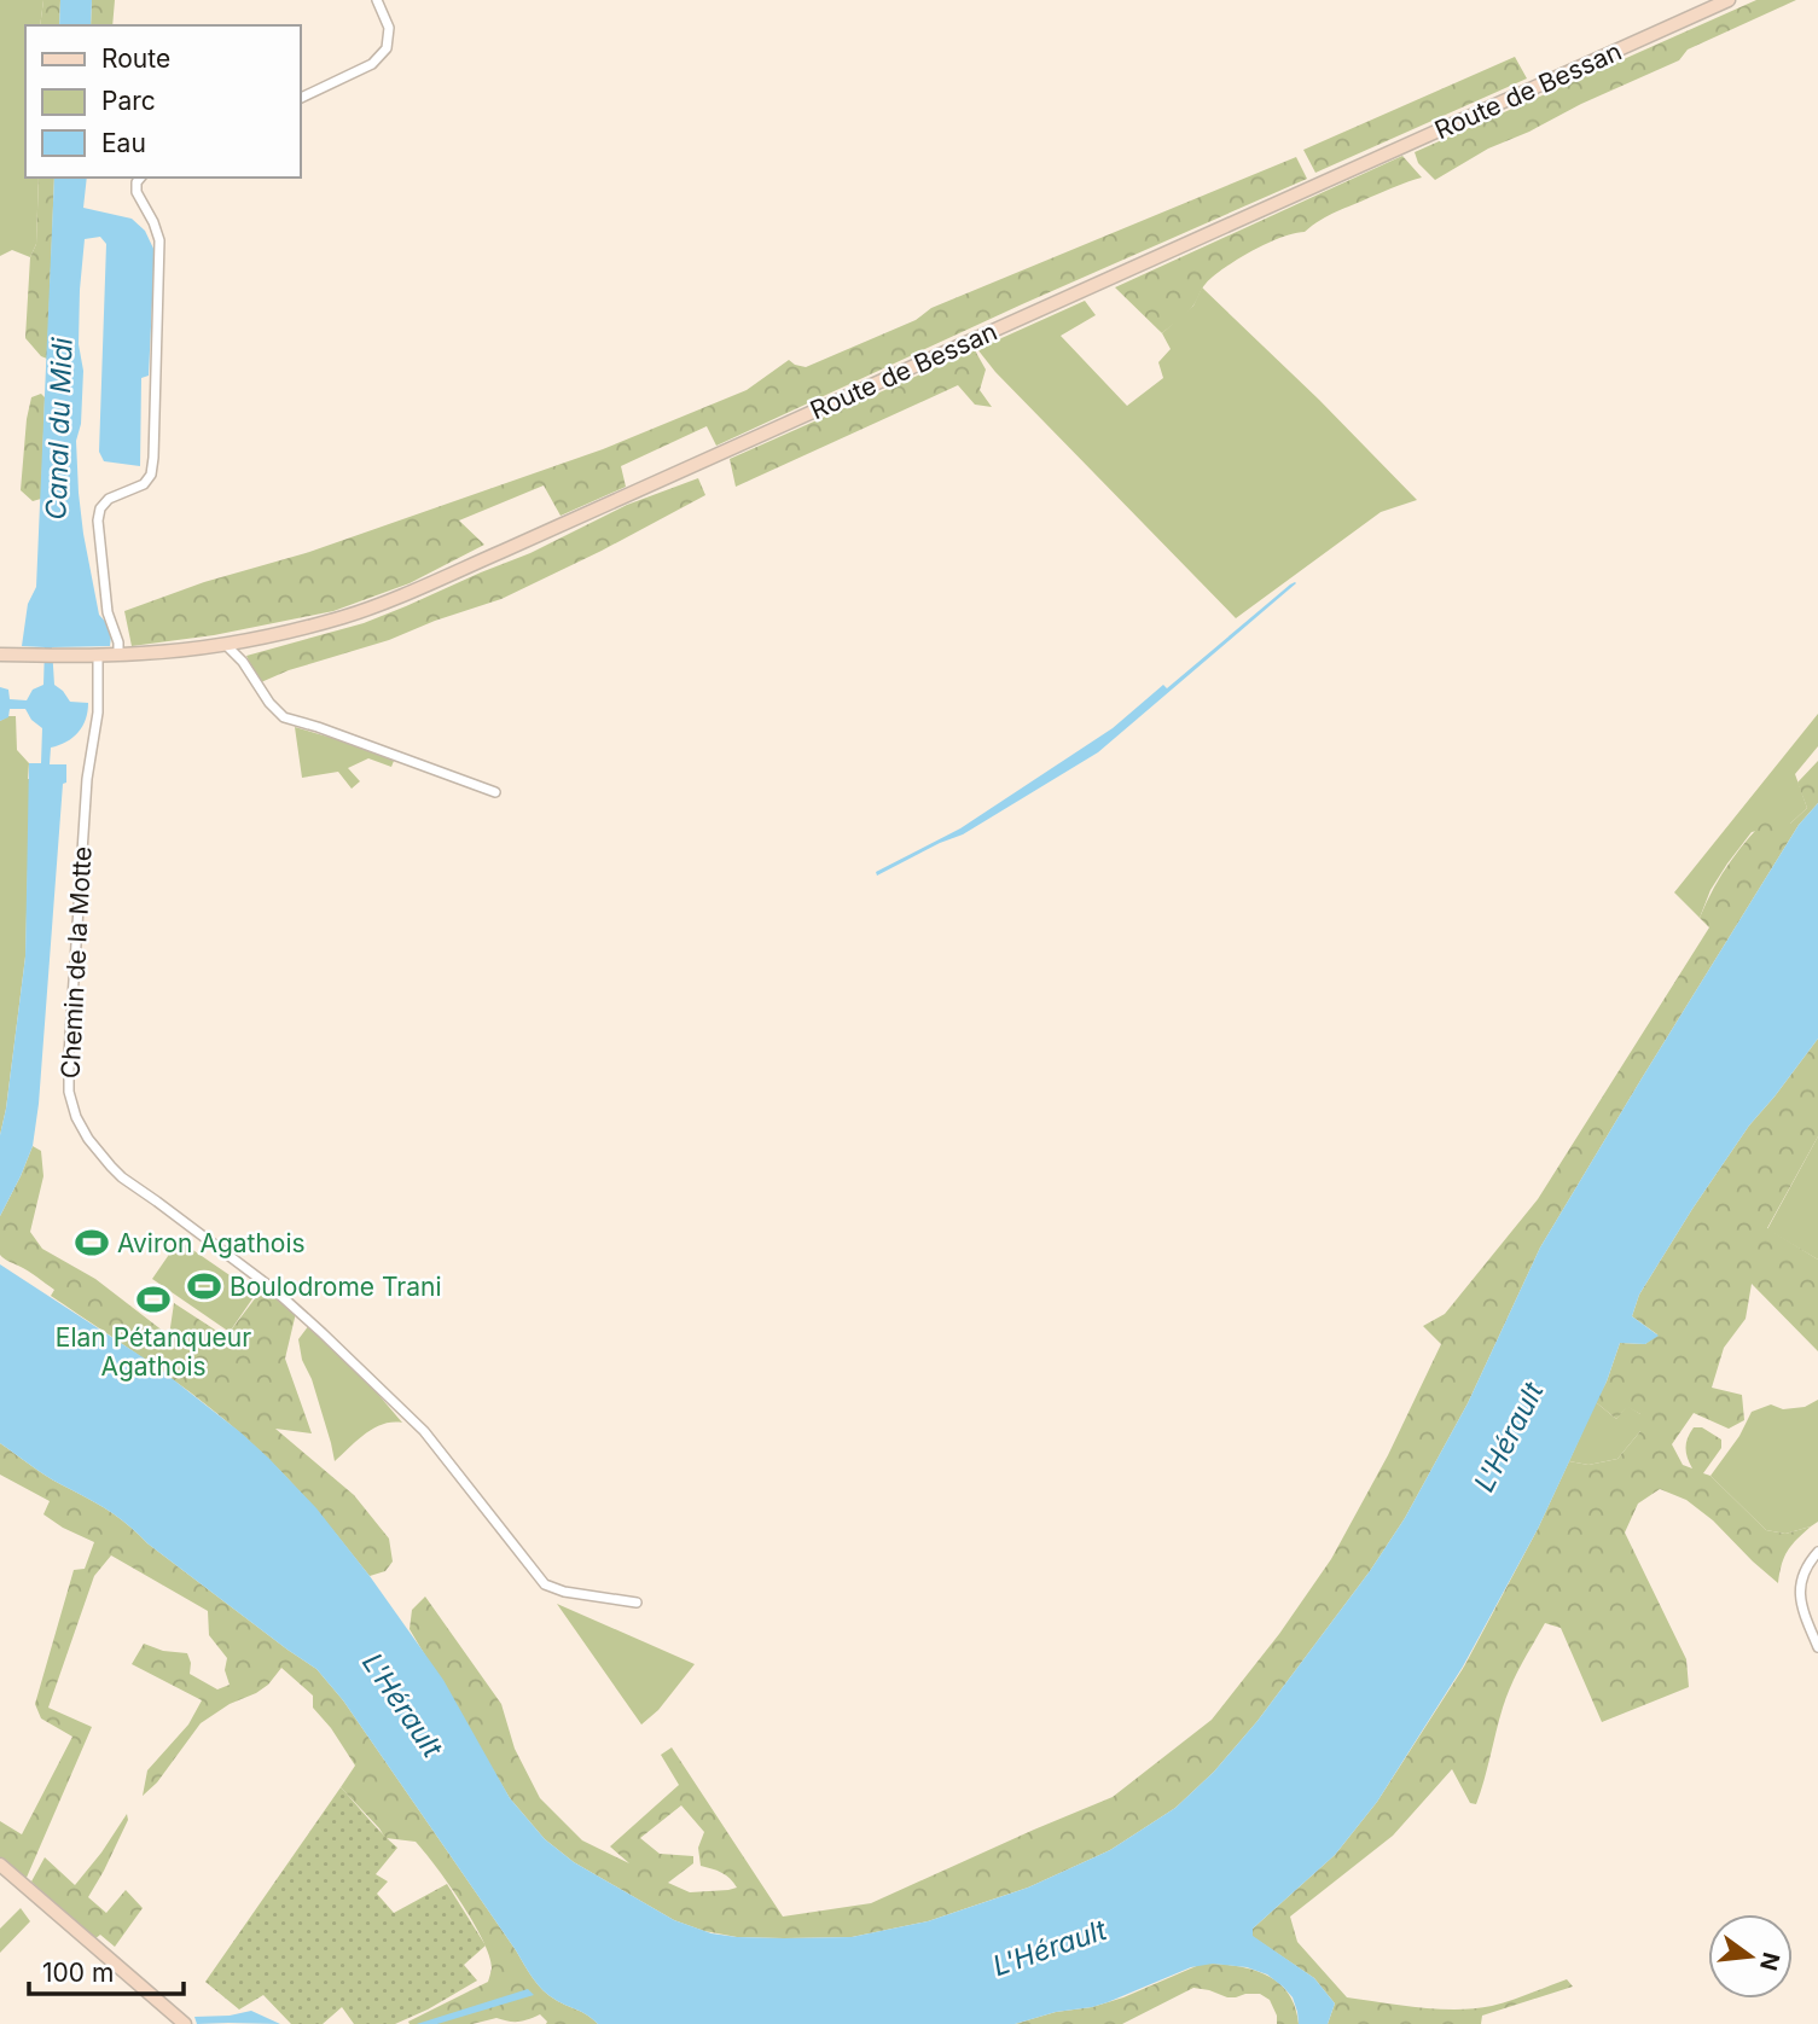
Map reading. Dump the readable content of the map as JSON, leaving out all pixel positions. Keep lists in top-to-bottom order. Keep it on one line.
{"streets":{"main road":["Route de Bessan"],"street":["Chemin de la Motte"]},"crossings":[["Route de Bessan","Chemin de la Motte"]],"water":["Canal du Midi","L'Hérault"],"places":{"sports":["Aviron Agathois","Boulodrome Trani","Elan Pétanqueur Agathois"]},"legend":["Route","Parc","Eau"],"scale_bar":"100 m","north":"right"}
